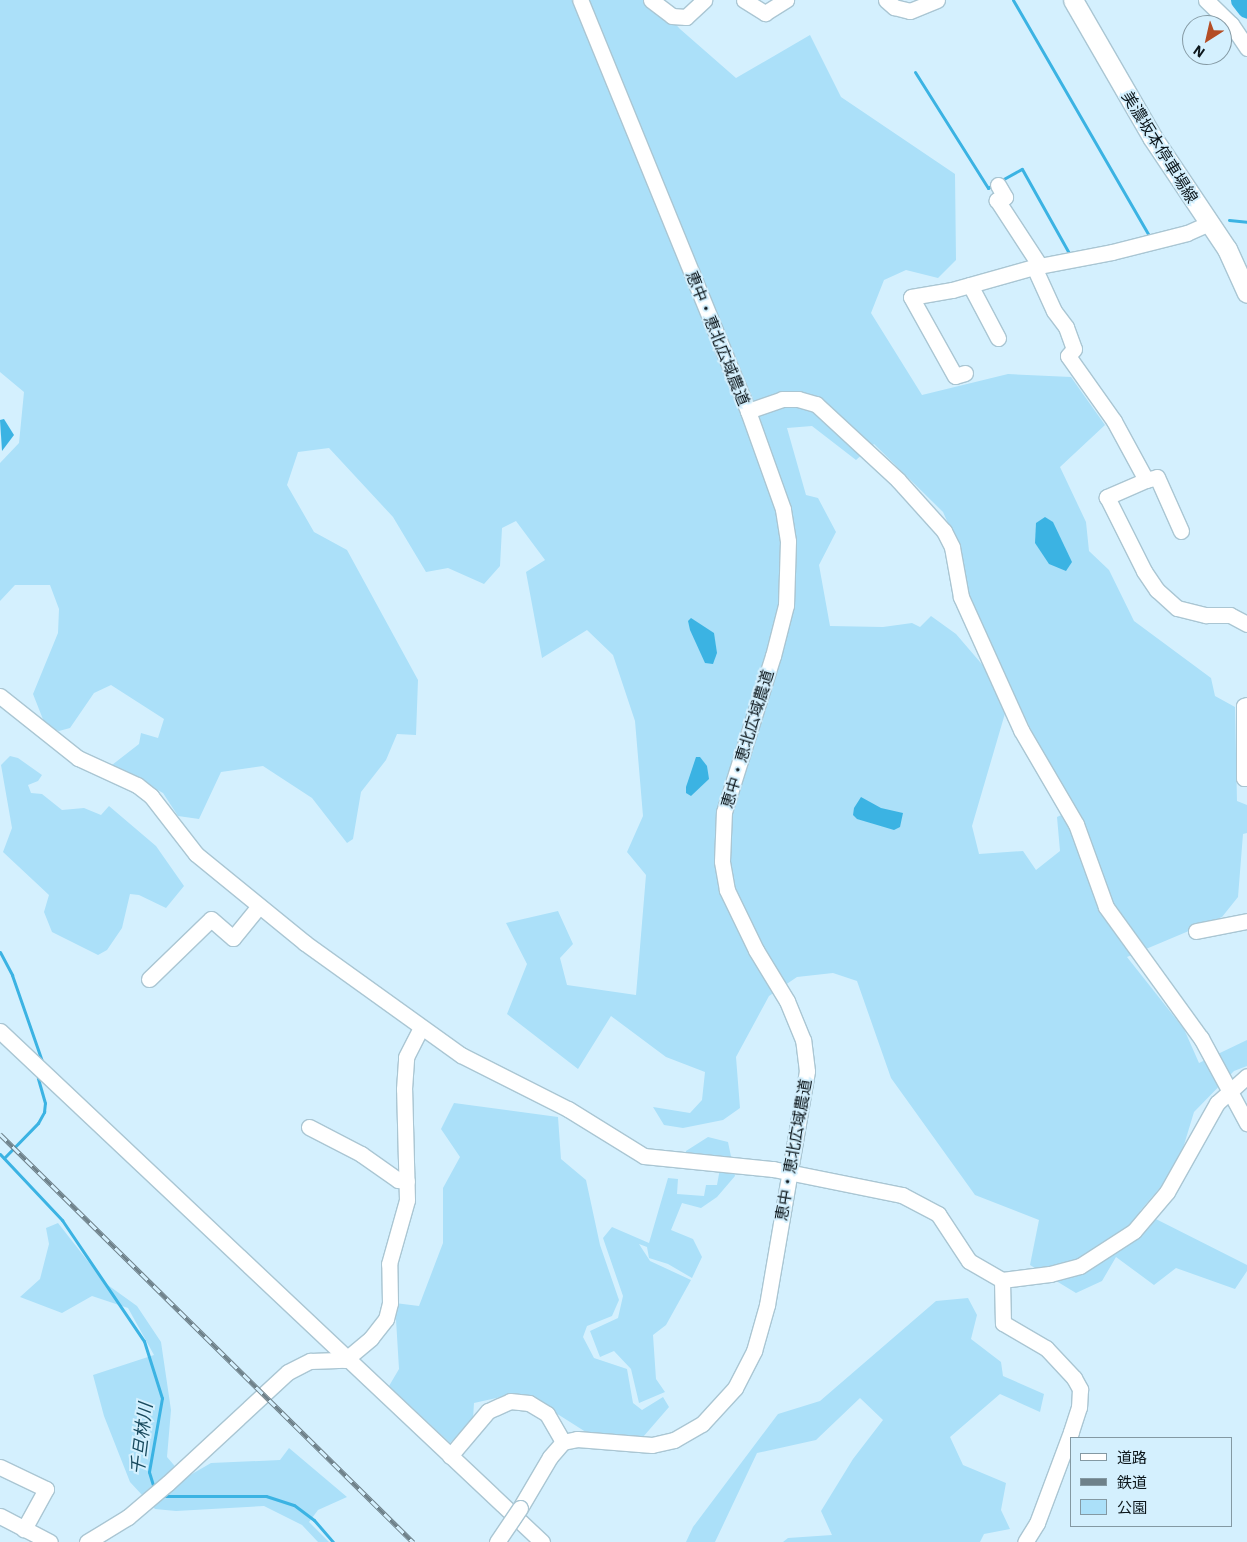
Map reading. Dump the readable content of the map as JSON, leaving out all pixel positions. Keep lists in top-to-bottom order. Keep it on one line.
{"streets":{"main road":["美濃坂本停車場線"],"street":["恵中・恵北広域農道"]},"water":["千旦林川"],"legend":["道路","鉄道","公園"],"north":"bottom left"}
